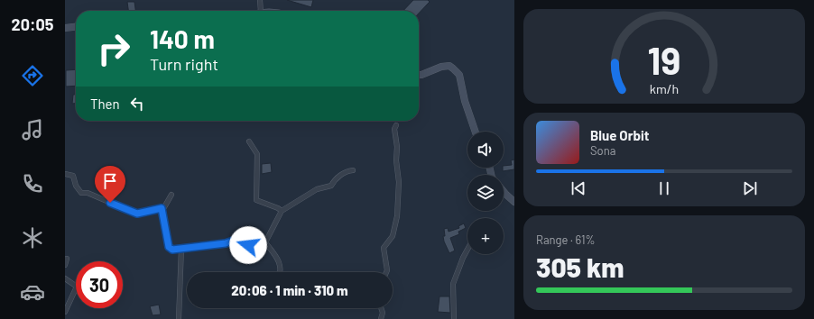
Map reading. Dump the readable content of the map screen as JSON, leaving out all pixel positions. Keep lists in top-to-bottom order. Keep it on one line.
{"page":{"tabs":"20:05","turn":["140 m","Turn right"],"then":"Then","song":["Blue Orbit","Sona"],"map_buttons":"+","tile":["Range · 61%","305 km"],"limit":"30","trip":"20:06 · 1 min · 310 m","gauge":["19","km/h"]}}
